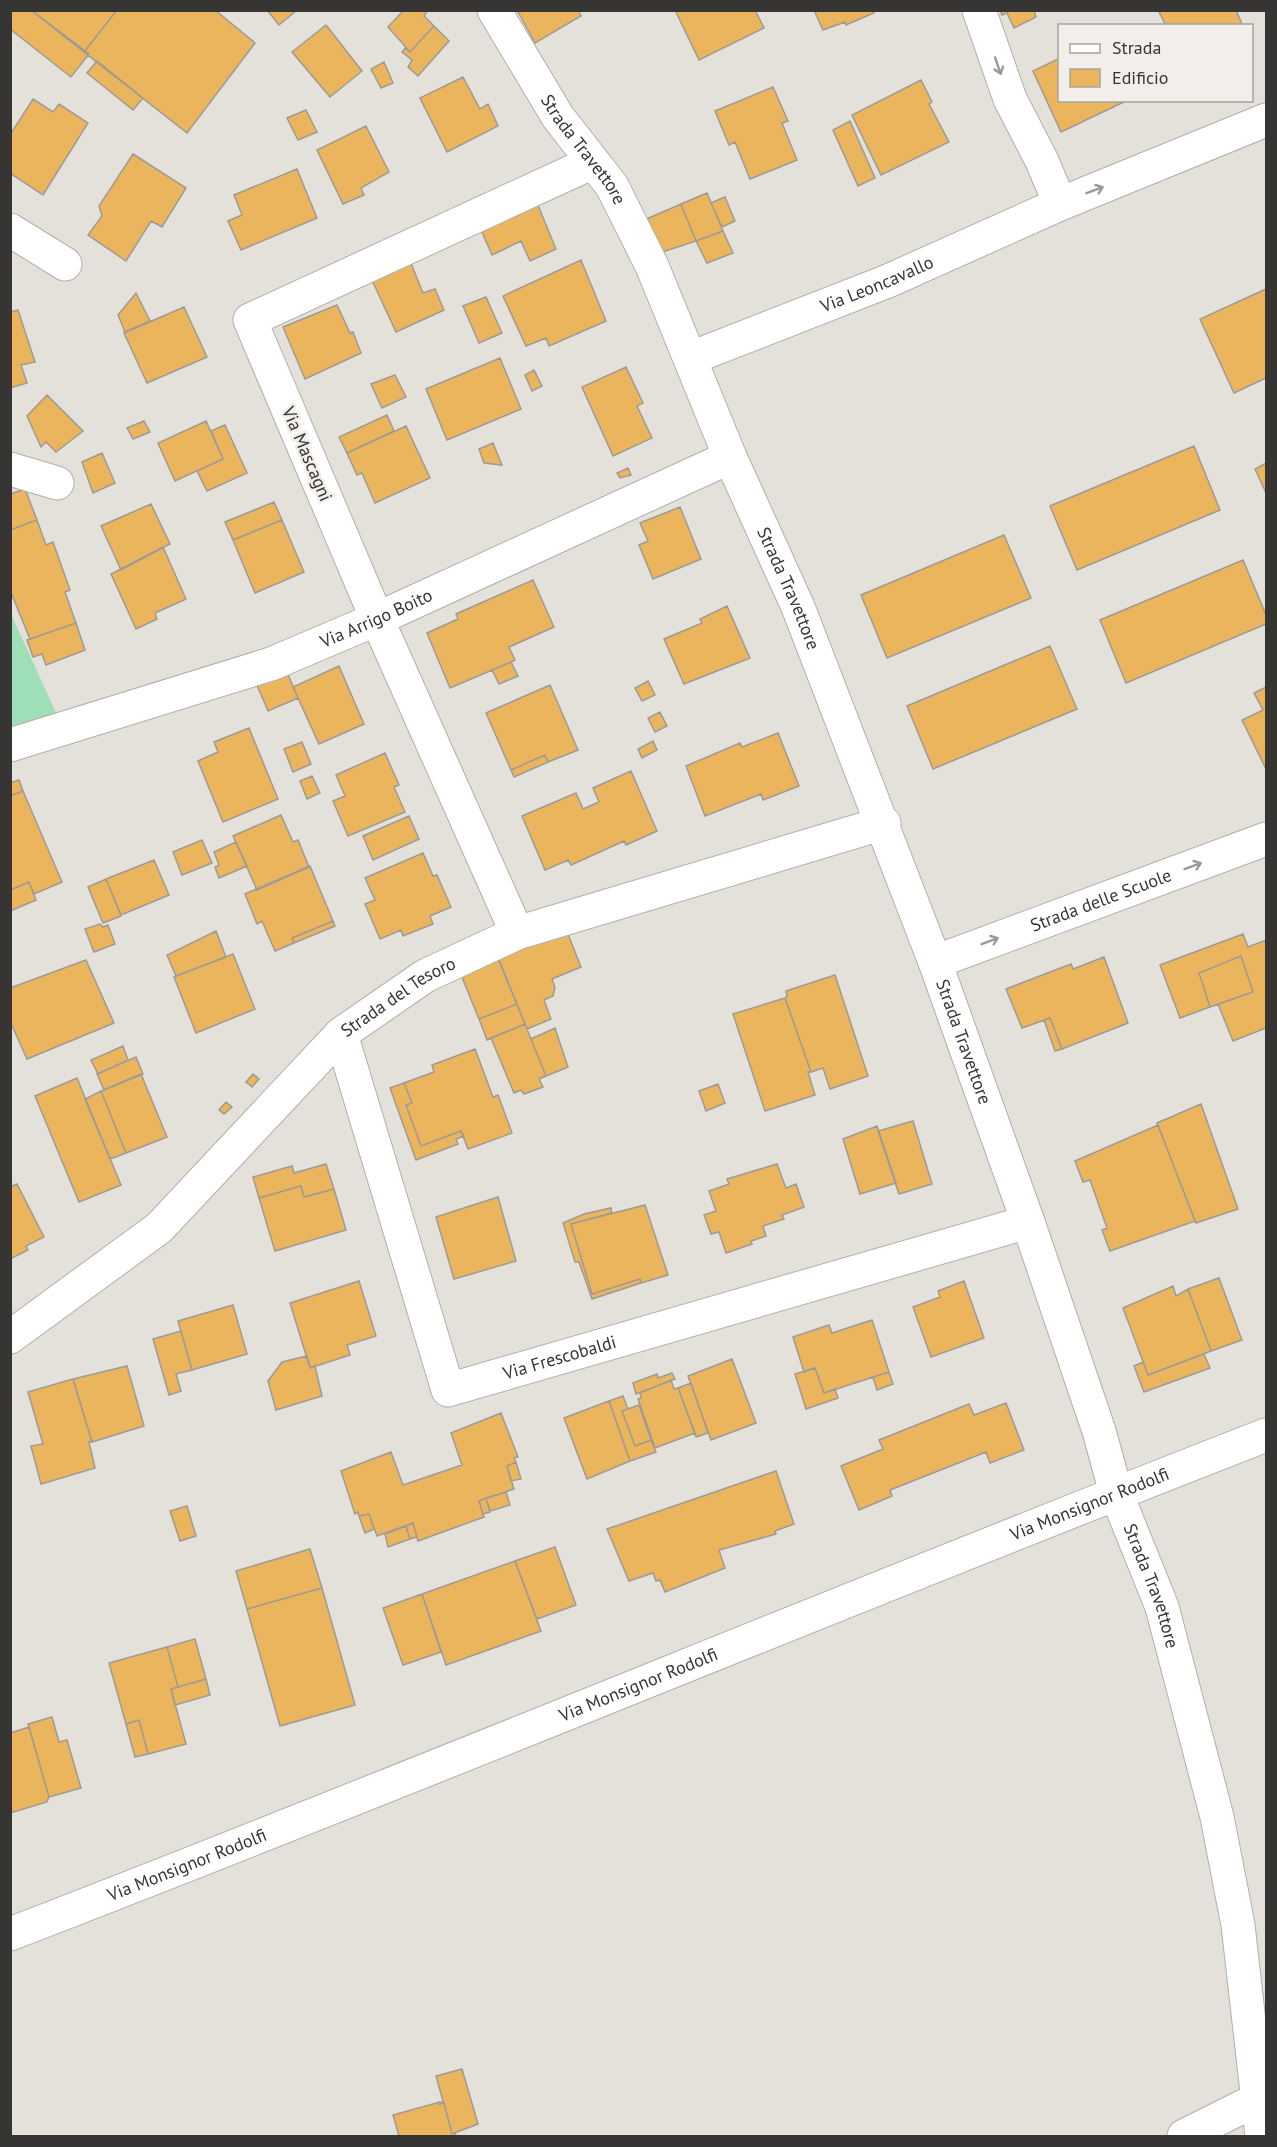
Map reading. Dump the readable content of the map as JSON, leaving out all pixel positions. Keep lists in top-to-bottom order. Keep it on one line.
{"streets":{"street":["Strada Travettore","Via Leoncavallo","Via Mascagni","Via Arrigo Boito","Strada delle Scuole","Strada del Tesoro","Via Frescobaldi","Via Monsignor Rodolfi"]},"crossings":[["Strada Travettore","Via Leoncavallo"],["Strada Travettore","Via Mascagni"],["Strada Travettore","Via Arrigo Boito"],["Strada Travettore","Strada delle Scuole"],["Strada Travettore","Strada del Tesoro"],["Strada Travettore","Via Frescobaldi"],["Strada Travettore","Via Monsignor Rodolfi"],["Via Mascagni","Via Arrigo Boito"],["Via Mascagni","Strada del Tesoro"],["Strada del Tesoro","Via Frescobaldi"]],"one_way":["Via Leoncavallo","Strada delle Scuole"],"legend":["Strada","Edificio"]}
